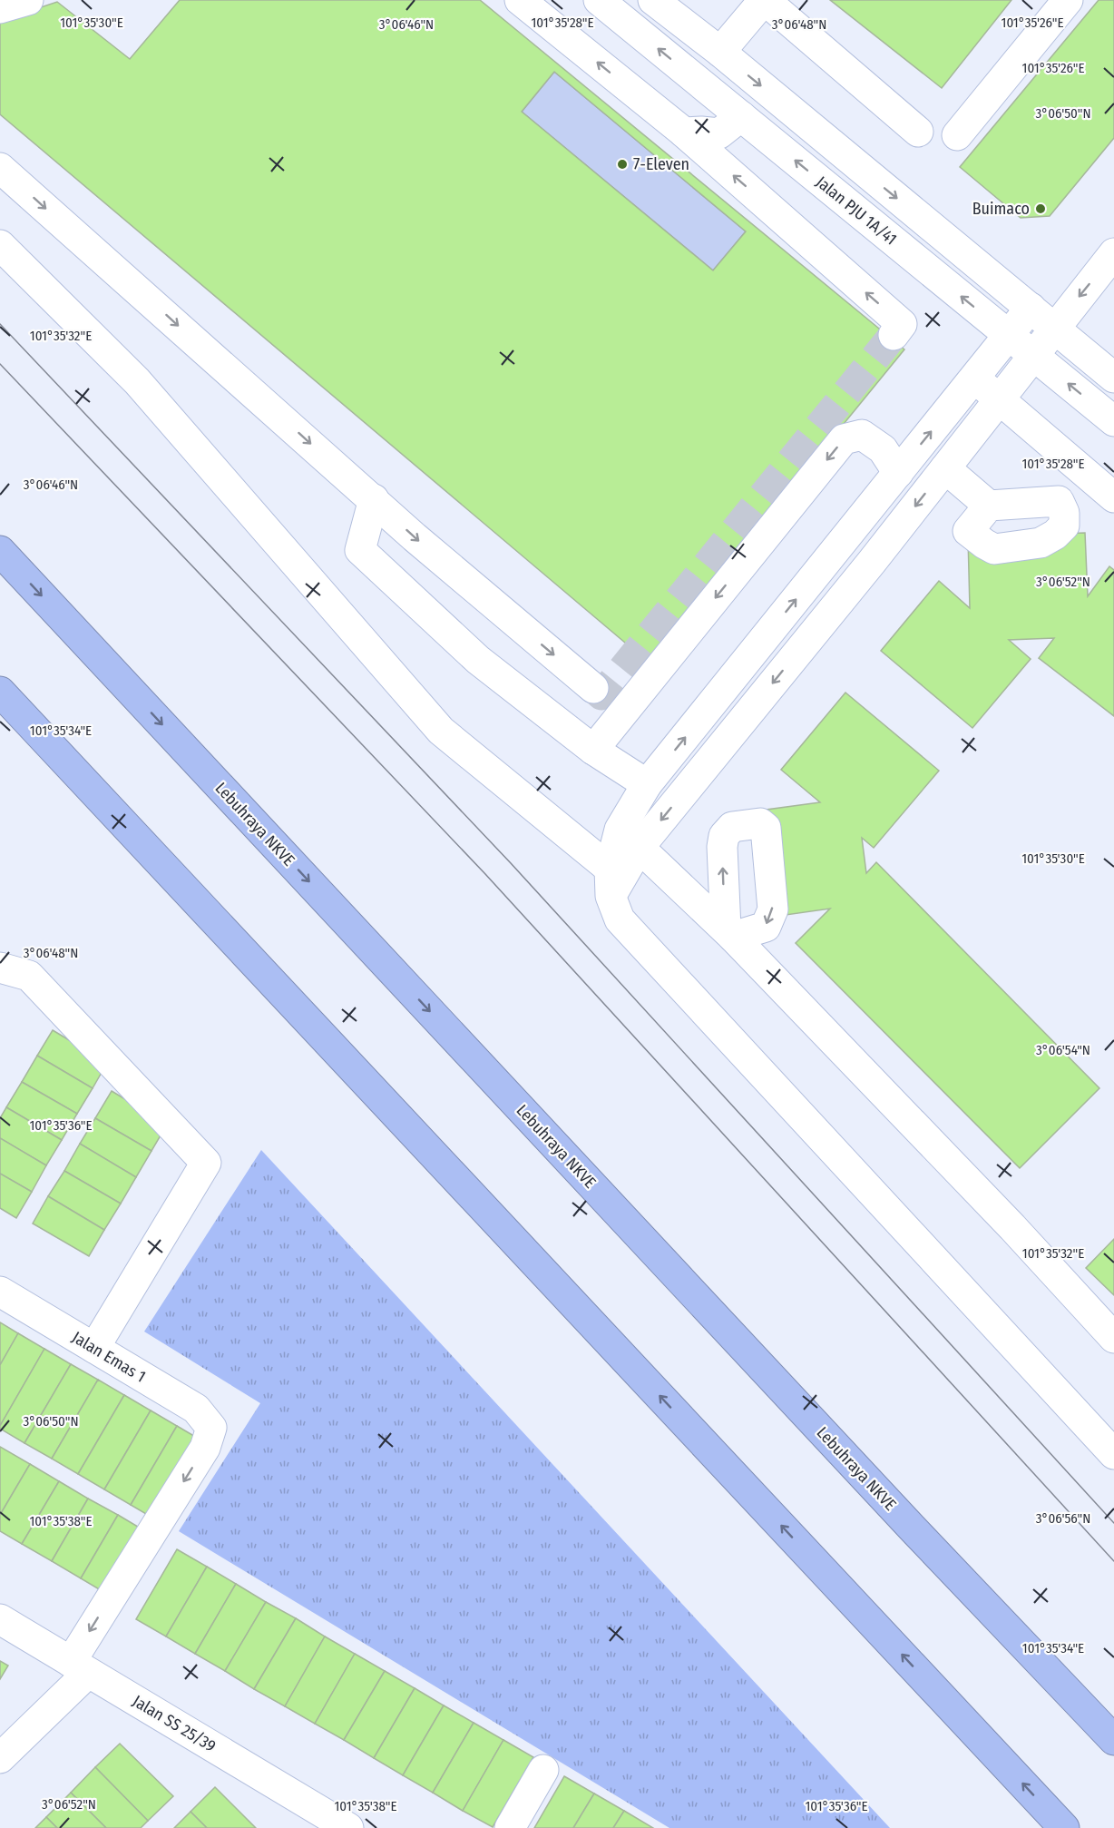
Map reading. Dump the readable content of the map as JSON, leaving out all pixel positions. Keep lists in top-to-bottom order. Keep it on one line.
{"streets":{"highway":["Lebuhraya NKVE"],"street":["Jalan PJU 1A/41","Jalan Emas 1","Jalan SS 25/39"]},"crossings":[["Jalan Emas 1","Jalan SS 25/39"]],"places":["7-Eleven","Buimaco"],"coordinates":["101°35'30\"E","101°35'26\"E","101°35'28\"E","3°06'46\"N","3°06'48\"N","3°06'50\"N","101°35'32\"E","3°06'52\"N","101°35'34\"E","3°06'54\"N","101°35'36\"E","3°06'56\"N","101°35'38\"E"]}
